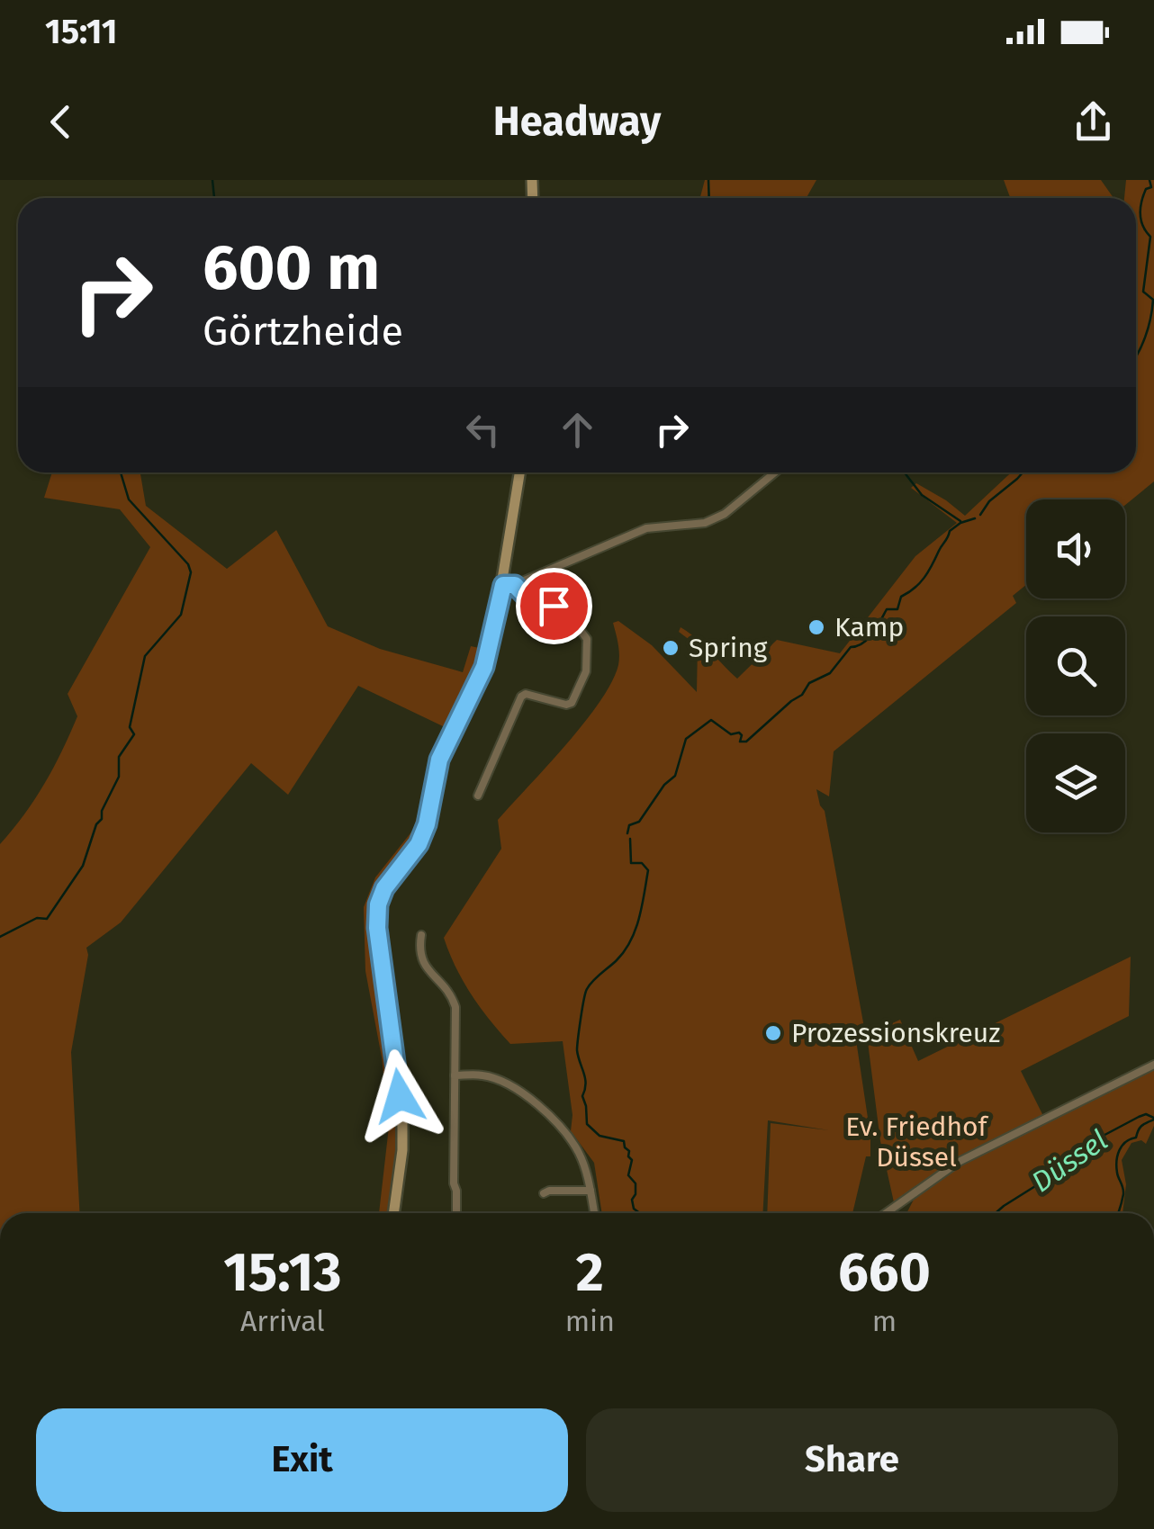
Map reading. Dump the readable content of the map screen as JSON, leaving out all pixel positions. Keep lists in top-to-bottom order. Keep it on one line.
{"water":["Düssel"],"parks":["Ev. Friedhof Düssel"],"places":["Kamp","Spring","Prozessionskreuz"],"page":{"status":"15:11","header":"Headway","turn":["600 m","Görtzheide"],"eta":["15:13","Arrival","2","min","660","m"],"buttons":["Exit","Share"]}}
